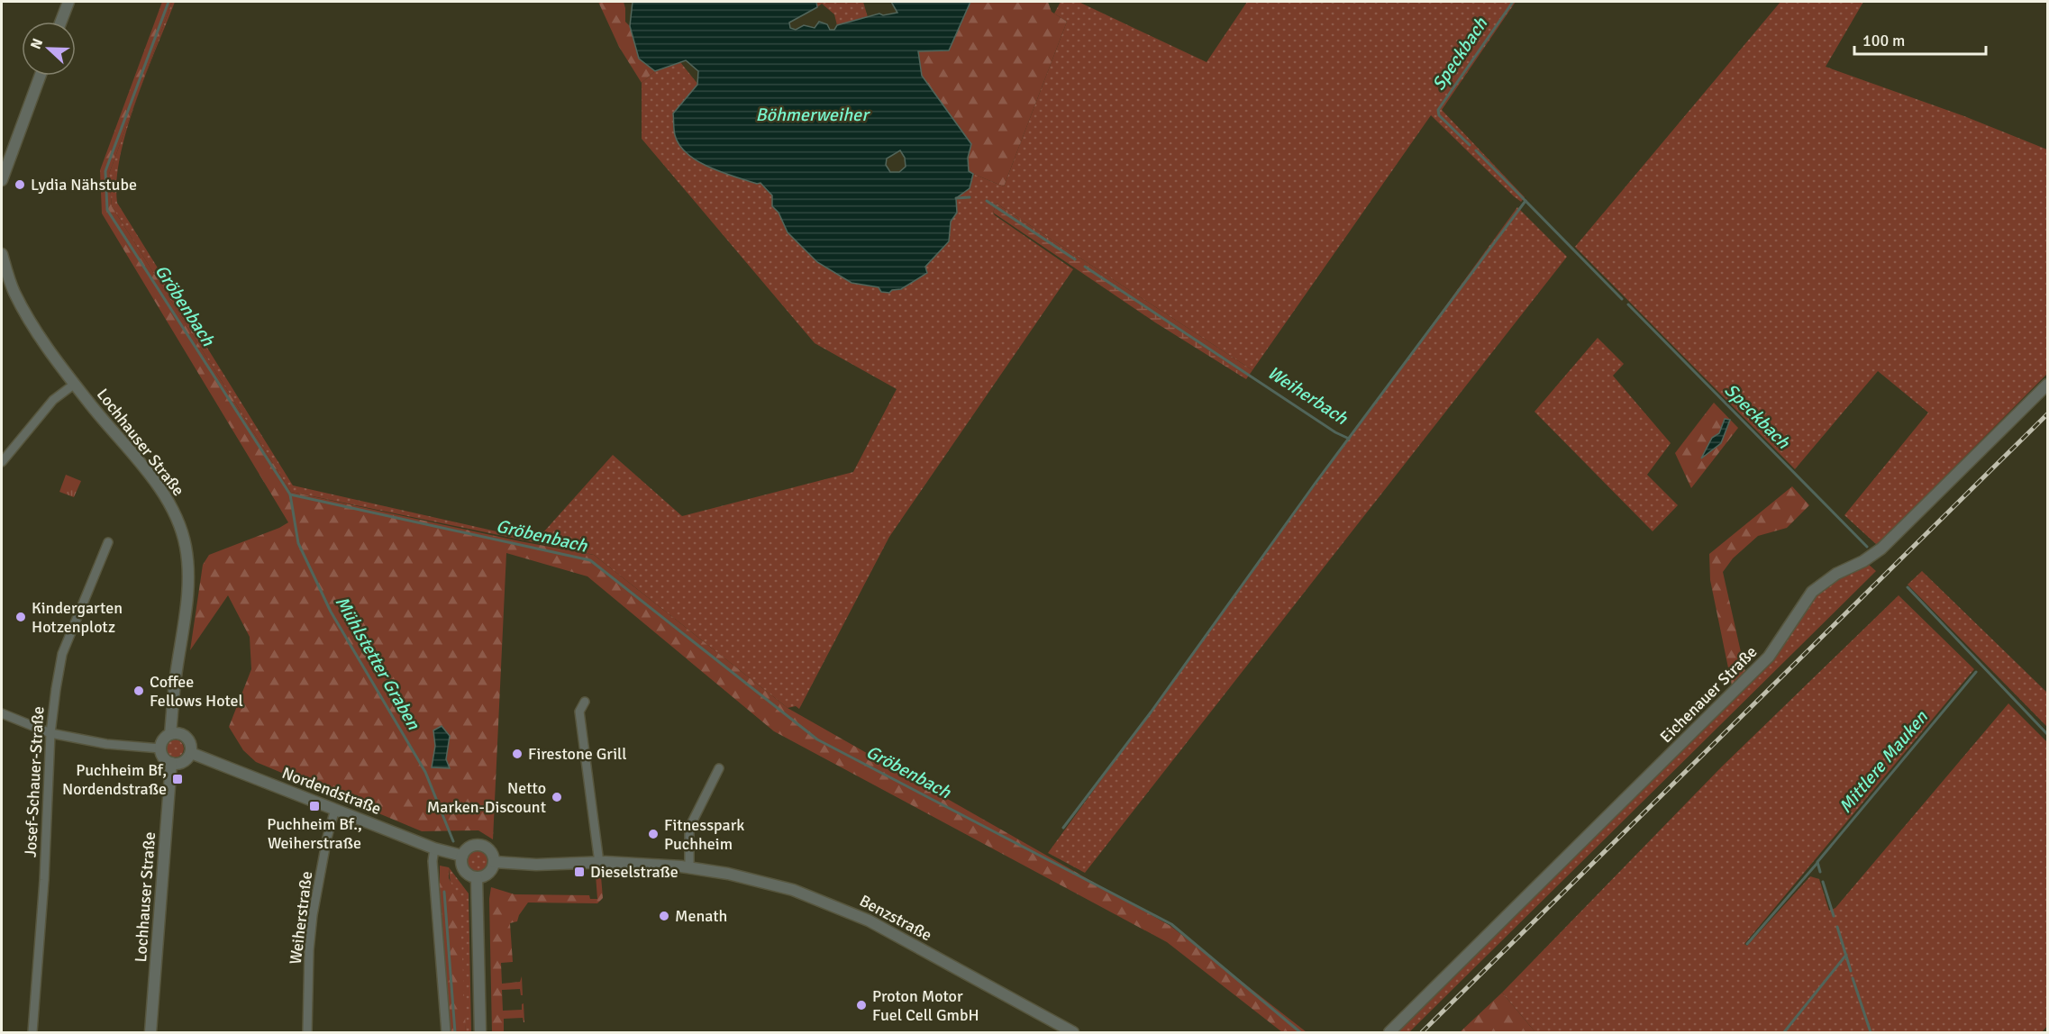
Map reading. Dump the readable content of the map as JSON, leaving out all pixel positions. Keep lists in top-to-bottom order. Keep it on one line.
{"streets":{"street":["Lochhauser Straße","Eichenauer Straße","Josef-Schauer-Straße","Nordendstraße","Weiherstraße","Benzstraße"]},"crossings":[["Lochhauser Straße","Nordendstraße"],["Nordendstraße","Weiherstraße"],["Nordendstraße","Benzstraße"]],"water":["Speckbach","Böhmerweiher","Gröbenbach","Weiherbach","Mühlstetter Graben","Mittlere Mauken"],"places":{"other":["Lydia Nähstube","Kindergarten Hotzenplotz","Coffee Fellows Hotel","Firestone Grill","Netto Marken-Discount","Fitnesspark Puchheim","Menath","Proton Motor Fuel Cell GmbH"],"transit":["Puchheim Bf, Nordendstraße","Puchheim Bf., Weiherstraße","Dieselstraße"]},"scale_bar":"100 m","north":"left"}
